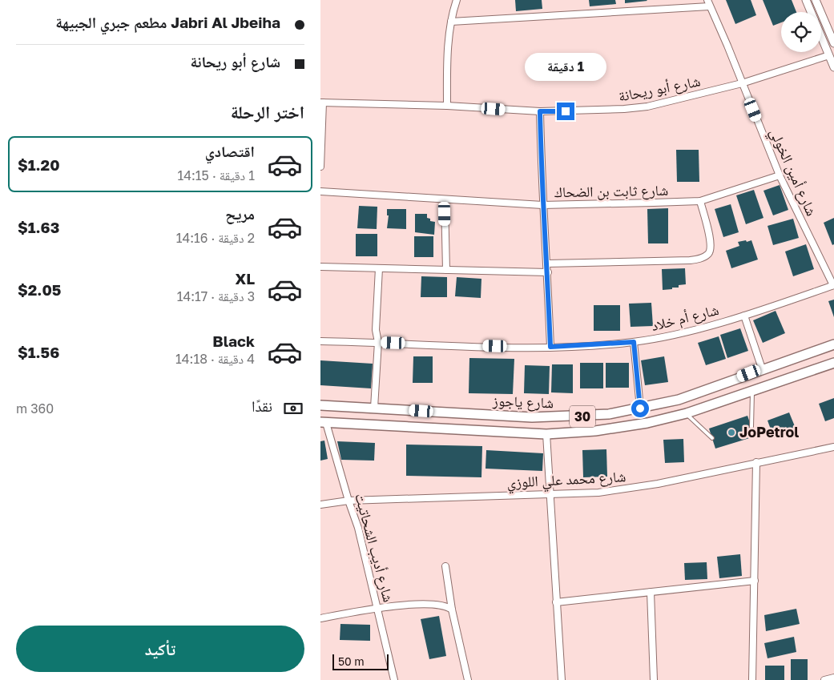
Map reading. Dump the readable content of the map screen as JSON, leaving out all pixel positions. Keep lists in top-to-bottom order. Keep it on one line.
{"streets":{"main road":["شارع ياجوز","30"],"street":["شارع أبو ريحانة","شارع أمين الخولي","شارع ثابت بن الضحاك","شارع أم خلاد","شارع محمد علي اللوزي","شارع أديب الشحاتيت"]},"crossings":[["شارع أبو ريحانة","شارع أمين الخولي"],["شارع أمين الخولي","شارع ثابت بن الضحاك"],["شارع أمين الخولي","شارع أم خلاد"],["30","شارع أديب الشحاتيت"],["شارع محمد علي اللوزي","شارع أديب الشحاتيت"]],"places":["JoPetrol"],"scale_bar":"50 m","page":{"banner":["Jabri Al Jbeiha مطعم جبري الجبيهة","شارع أبو ريحانة"],"bubble":"1 دقيقة","heading":"اختر الرحلة","list":[{"name":"اقتصادي","note":"1 دقيقة · 14:15","value":"$1.20"},{"name":"مريح","note":"2 دقيقة · 14:16","value":"$1.63"},{"name":"XL","note":"3 دقيقة · 14:17","value":"$2.05"},{"name":"Black","note":"4 دقيقة · 14:18","value":"$1.56"}],"pay":["نقدًا","360 m"],"buttons":"تأكيد","scale":"50 m"}}
